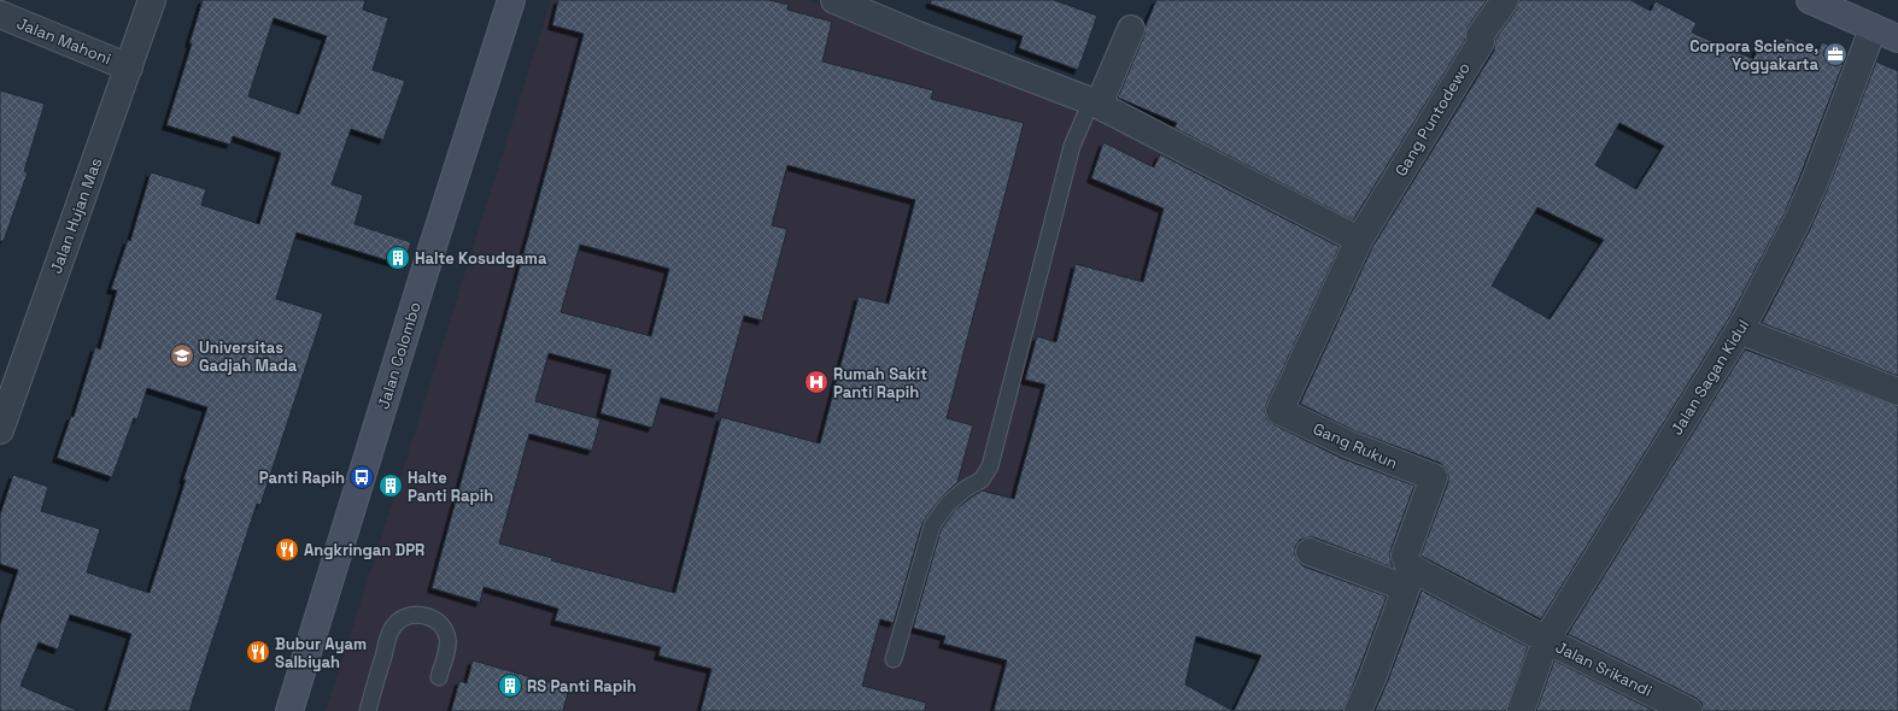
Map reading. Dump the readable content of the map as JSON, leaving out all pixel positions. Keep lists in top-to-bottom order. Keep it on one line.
{"streets":{"main road":["Jalan Colombo"],"street":["Jalan Mahoni","Gang Puntodewo","Jalan Hujan Mas","Jalan Sagan Kidul","Gang Rukun","Jalan Srikandi"]},"crossings":[["Jalan Mahoni","Jalan Hujan Mas"],["Gang Puntodewo","Gang Rukun"],["Jalan Sagan Kidul","Jalan Srikandi"],["Gang Rukun","Jalan Srikandi"]],"places":{"office":["Corpora Science, Yogyakarta"],"building":["Halte Kosudgama","Halte Panti Rapih","RS Panti Rapih"],"school or university":["Universitas Gadjah Mada"],"hospital":["Rumah Sakit Panti Rapih"],"bus stop":["Panti Rapih"],"restaurant":["Angkringan DPR","Bubur Ayam Salbiyah"]}}
